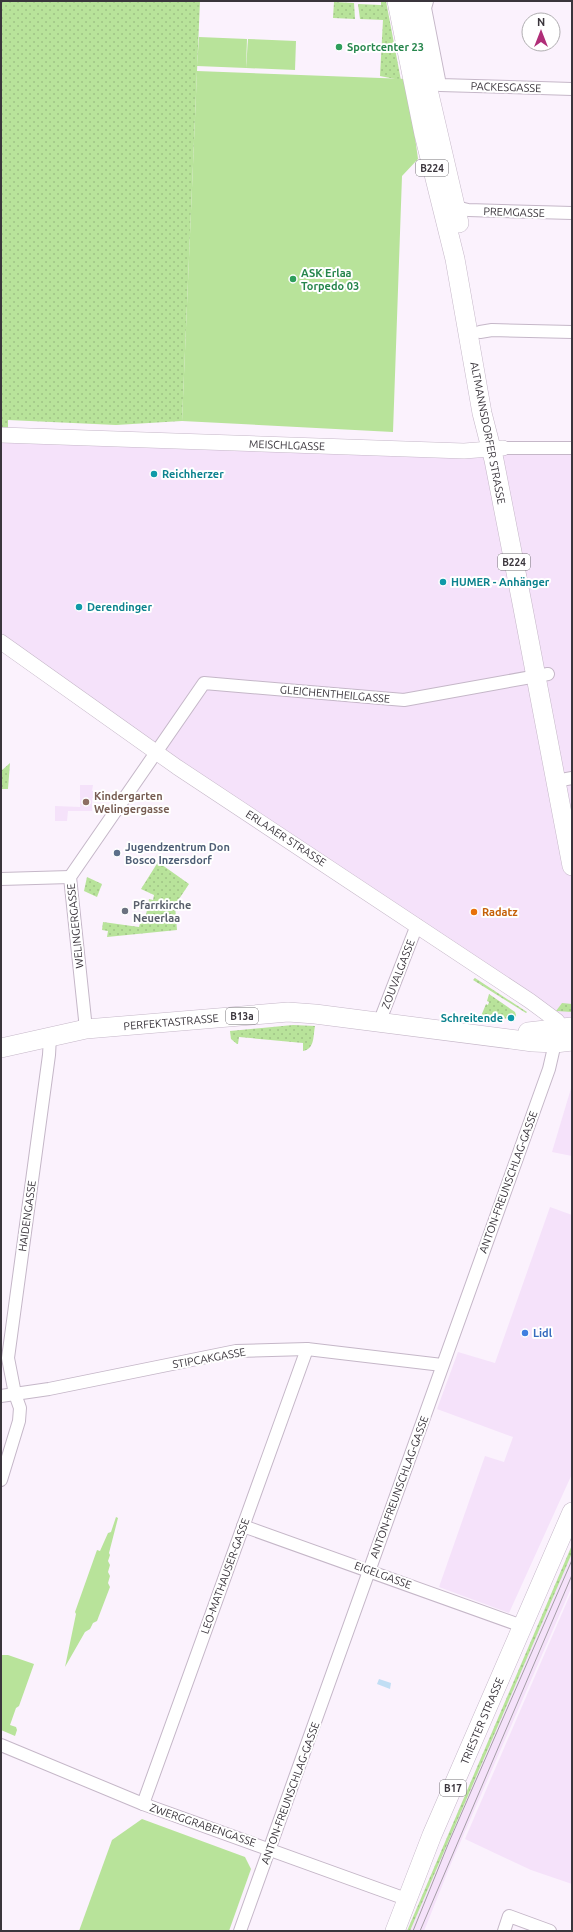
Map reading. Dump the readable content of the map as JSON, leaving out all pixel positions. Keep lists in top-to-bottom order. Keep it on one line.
{"streets":{"main road":["B224","ALTMANNSDORFER STRASSE","B13a","PERFEKTASTRASSE","TRIESTER STRASSE","B17"],"street":["PACKESGASSE","PREMGASSE","MEISCHLGASSE","GLEICHENTHEILGASSE","ERLAAER STRASSE","WELINGERGASSE","ZOUVALGASSE","ANTON-FREUNSCHLAG-GASSE","HAIDENGASSE","STIPCAKGASSE","EIGELGASSE","LEO-MATHAUSER-GASSE","ZWERGGRABENGASSE"]},"crossings":[["PREMGASSE","ALTMANNSDORFER STRASSE"],["ALTMANNSDORFER STRASSE","MEISCHLGASSE"],["ALTMANNSDORFER STRASSE","GLEICHENTHEILGASSE"],["GLEICHENTHEILGASSE","ERLAAER STRASSE"],["GLEICHENTHEILGASSE","WELINGERGASSE"],["ERLAAER STRASSE","WELINGERGASSE"],["ERLAAER STRASSE","ZOUVALGASSE"],["ERLAAER STRASSE","PERFEKTASTRASSE"],["ERLAAER STRASSE","ANTON-FREUNSCHLAG-GASSE"],["WELINGERGASSE","PERFEKTASTRASSE"],["ZOUVALGASSE","PERFEKTASTRASSE"],["PERFEKTASTRASSE","ANTON-FREUNSCHLAG-GASSE"],["PERFEKTASTRASSE","HAIDENGASSE"],["ANTON-FREUNSCHLAG-GASSE","STIPCAKGASSE"],["ANTON-FREUNSCHLAG-GASSE","EIGELGASSE"],["ANTON-FREUNSCHLAG-GASSE","ZWERGGRABENGASSE"],["HAIDENGASSE","STIPCAKGASSE"],["STIPCAKGASSE","LEO-MATHAUSER-GASSE"],["EIGELGASSE","LEO-MATHAUSER-GASSE"],["EIGELGASSE","TRIESTER STRASSE"],["LEO-MATHAUSER-GASSE","ZWERGGRABENGASSE"],["TRIESTER STRASSE","ZWERGGRABENGASSE"]],"places":["Sportcenter 23","ASK Erlaa Torpedo 03","Reichherzer","HUMER - Anhänger","Derendinger","Kindergarten Welingergasse","Jugendzentrum Don Bosco Inzersdorf","Pfarrkirche Neuerlaa","Radatz","Schreitende","Lidl"],"north":"top"}
